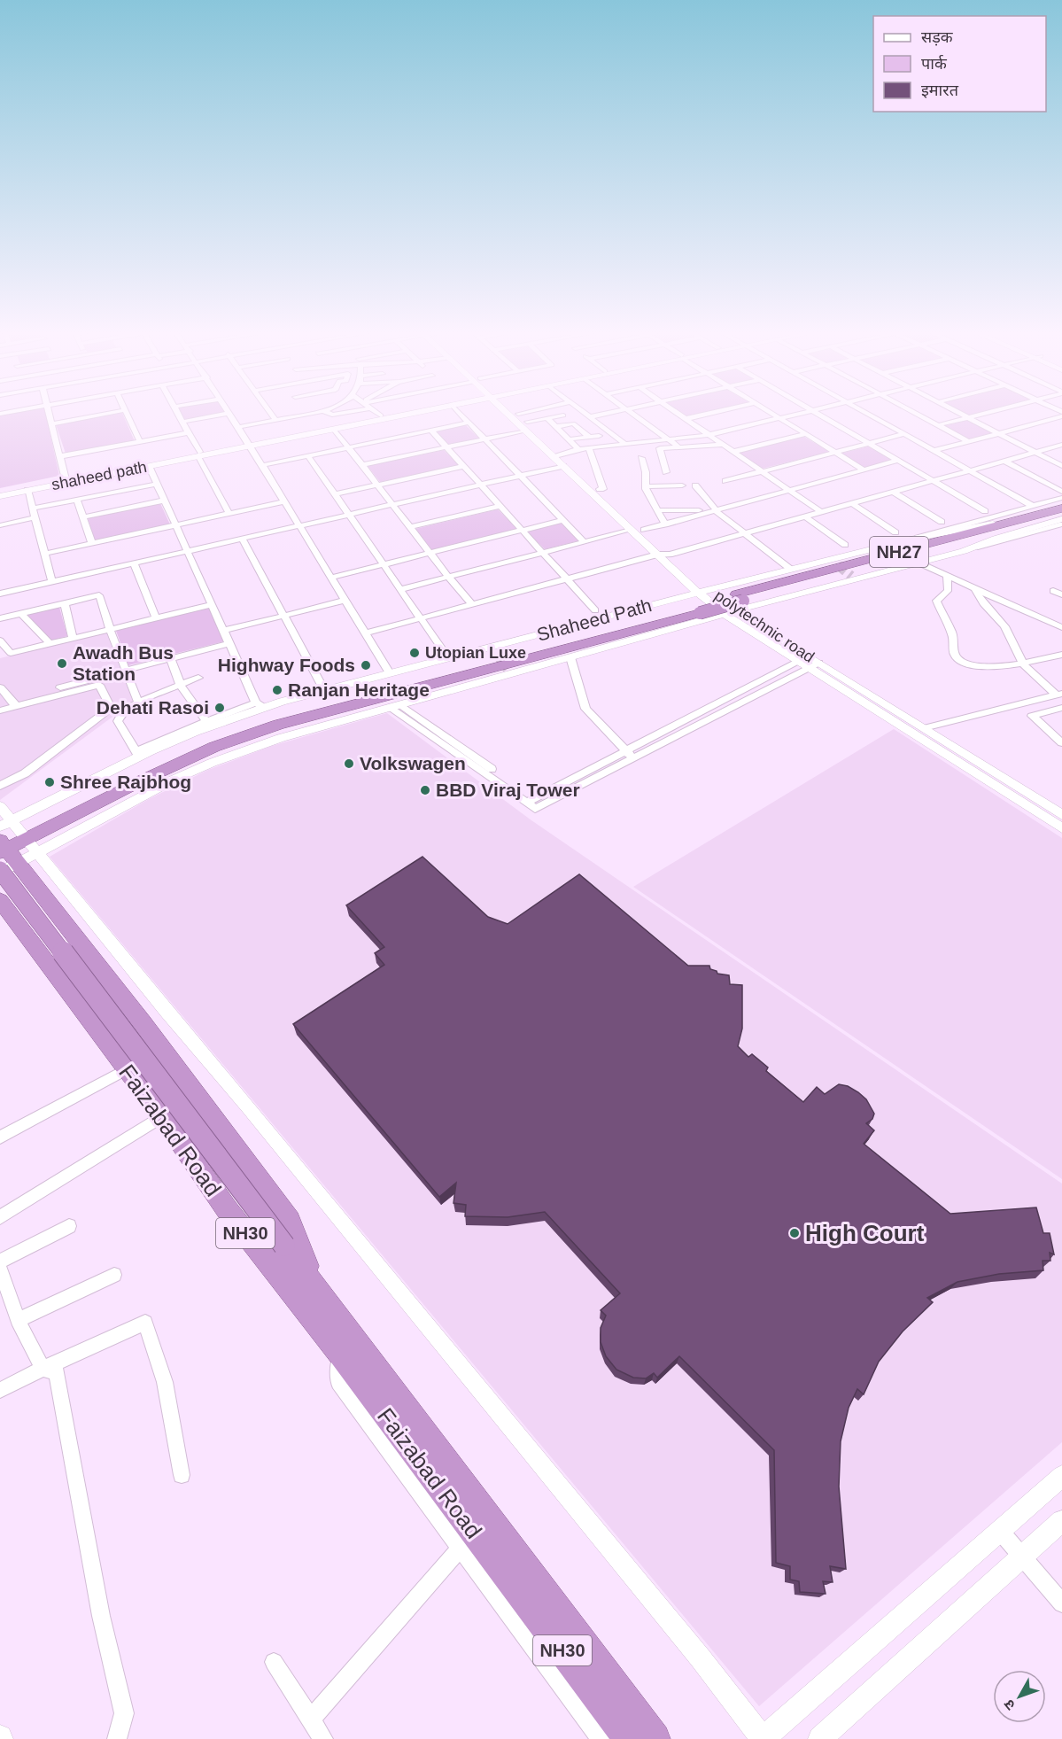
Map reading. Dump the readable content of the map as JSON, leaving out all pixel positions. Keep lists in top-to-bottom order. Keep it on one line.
{"streets":{"highway":["NH27","Shaheed Path","Faizabad Road","NH30"],"street":["shaheed path","polytechnic road"]},"crossings":[["Shaheed Path","polytechnic road"],["Shaheed Path","NH30"],["Faizabad Road","NH30"]],"places":["Utopian Luxe","Awadh Bus Station","Highway Foods","Ranjan Heritage","Dehati Rasoi","Volkswagen","Shree Rajbhog","BBD Viraj Tower","High Court"],"legend":["सड़क","पार्क","इमारत"],"north":"bottom left"}
